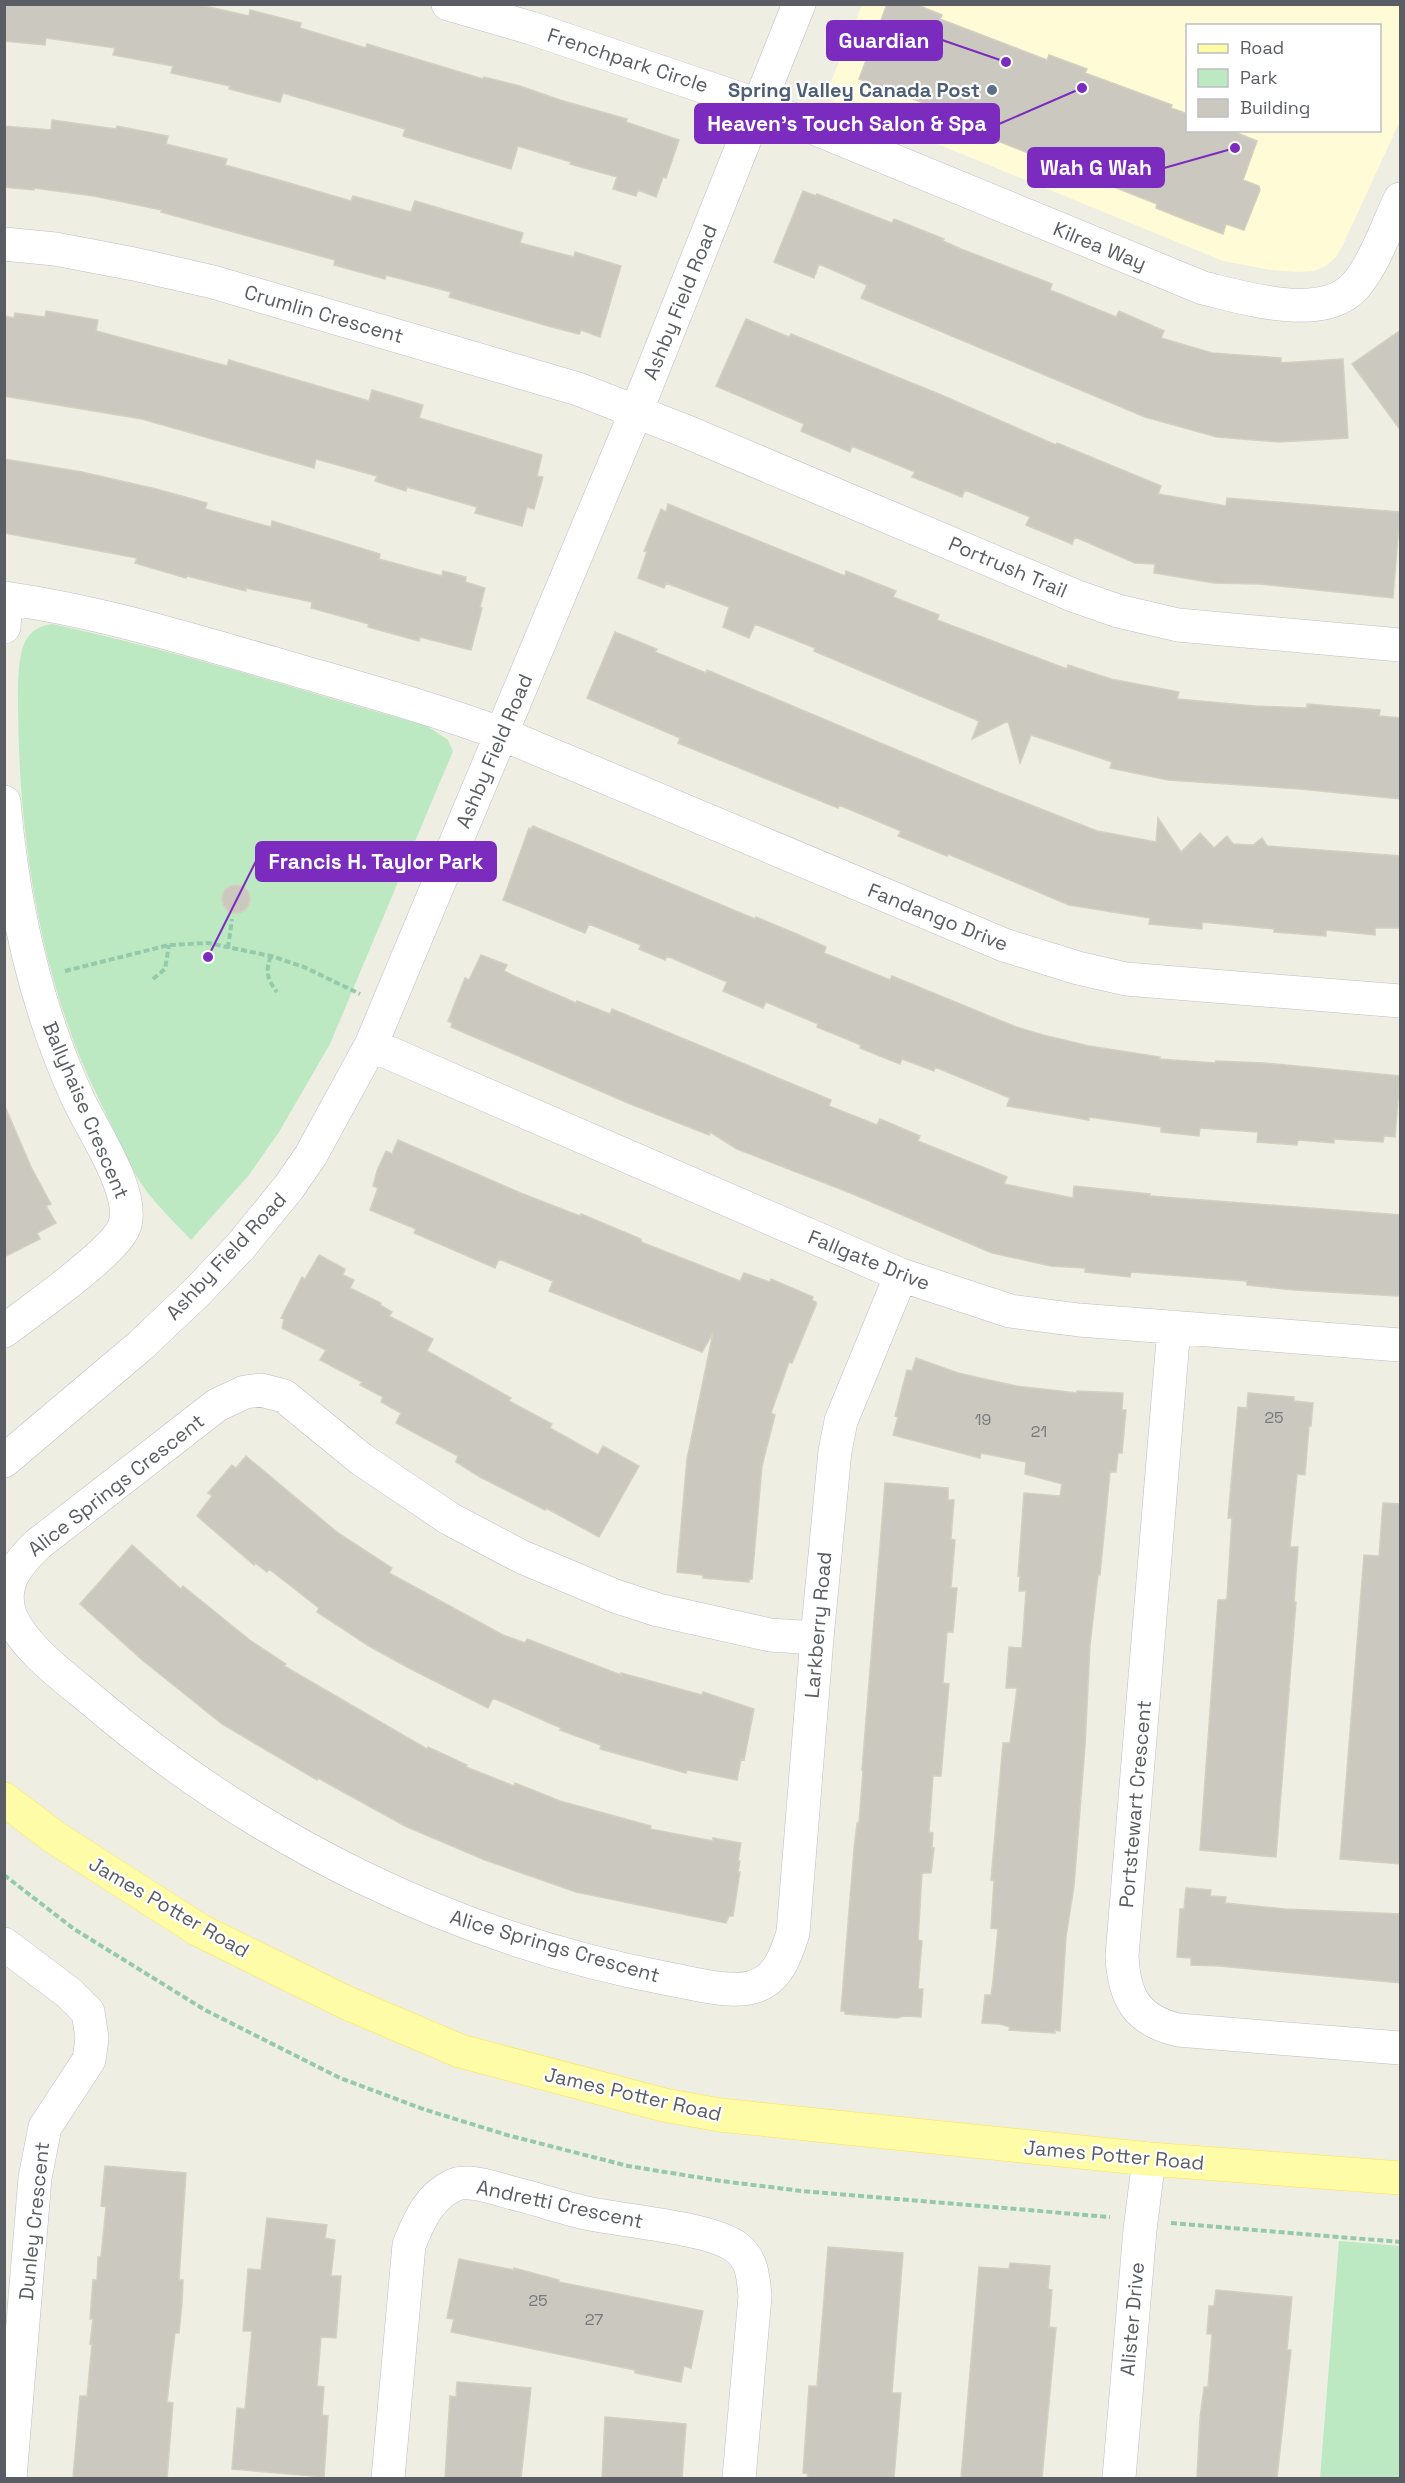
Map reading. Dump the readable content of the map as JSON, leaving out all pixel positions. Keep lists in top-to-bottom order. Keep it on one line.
{"streets":{"main road":["James Potter Road"],"street":["Frenchpark Circle","Kilrea Way","Ashby Field Road","Crumlin Crescent","Portrush Trail","Fandango Drive","Ballyhaise Crescent","Fallgate Drive","Alice Springs Crescent","Larkberry Road","Portstewart Crescent","Andretti Crescent","Dunley Crescent","Alister Drive"]},"crossings":[["Frenchpark Circle","Kilrea Way"],["Frenchpark Circle","Ashby Field Road"],["Kilrea Way","Ashby Field Road"],["Ashby Field Road","Crumlin Crescent"],["Ashby Field Road","Portrush Trail"],["Ashby Field Road","Fandango Drive"],["Ashby Field Road","Fallgate Drive"],["Crumlin Crescent","Portrush Trail"],["Fallgate Drive","Larkberry Road"],["Fallgate Drive","Portstewart Crescent"],["Alice Springs Crescent","Larkberry Road"],["James Potter Road","Alister Drive"]],"places":["Guardian","Heaven's Touch Salon & Spa","Spring Valley Canada Post","Wah G Wah","Francis H. Taylor Park"],"house_numbers":["25","19","21","25","27"],"legend":["Road","Park","Building"]}
